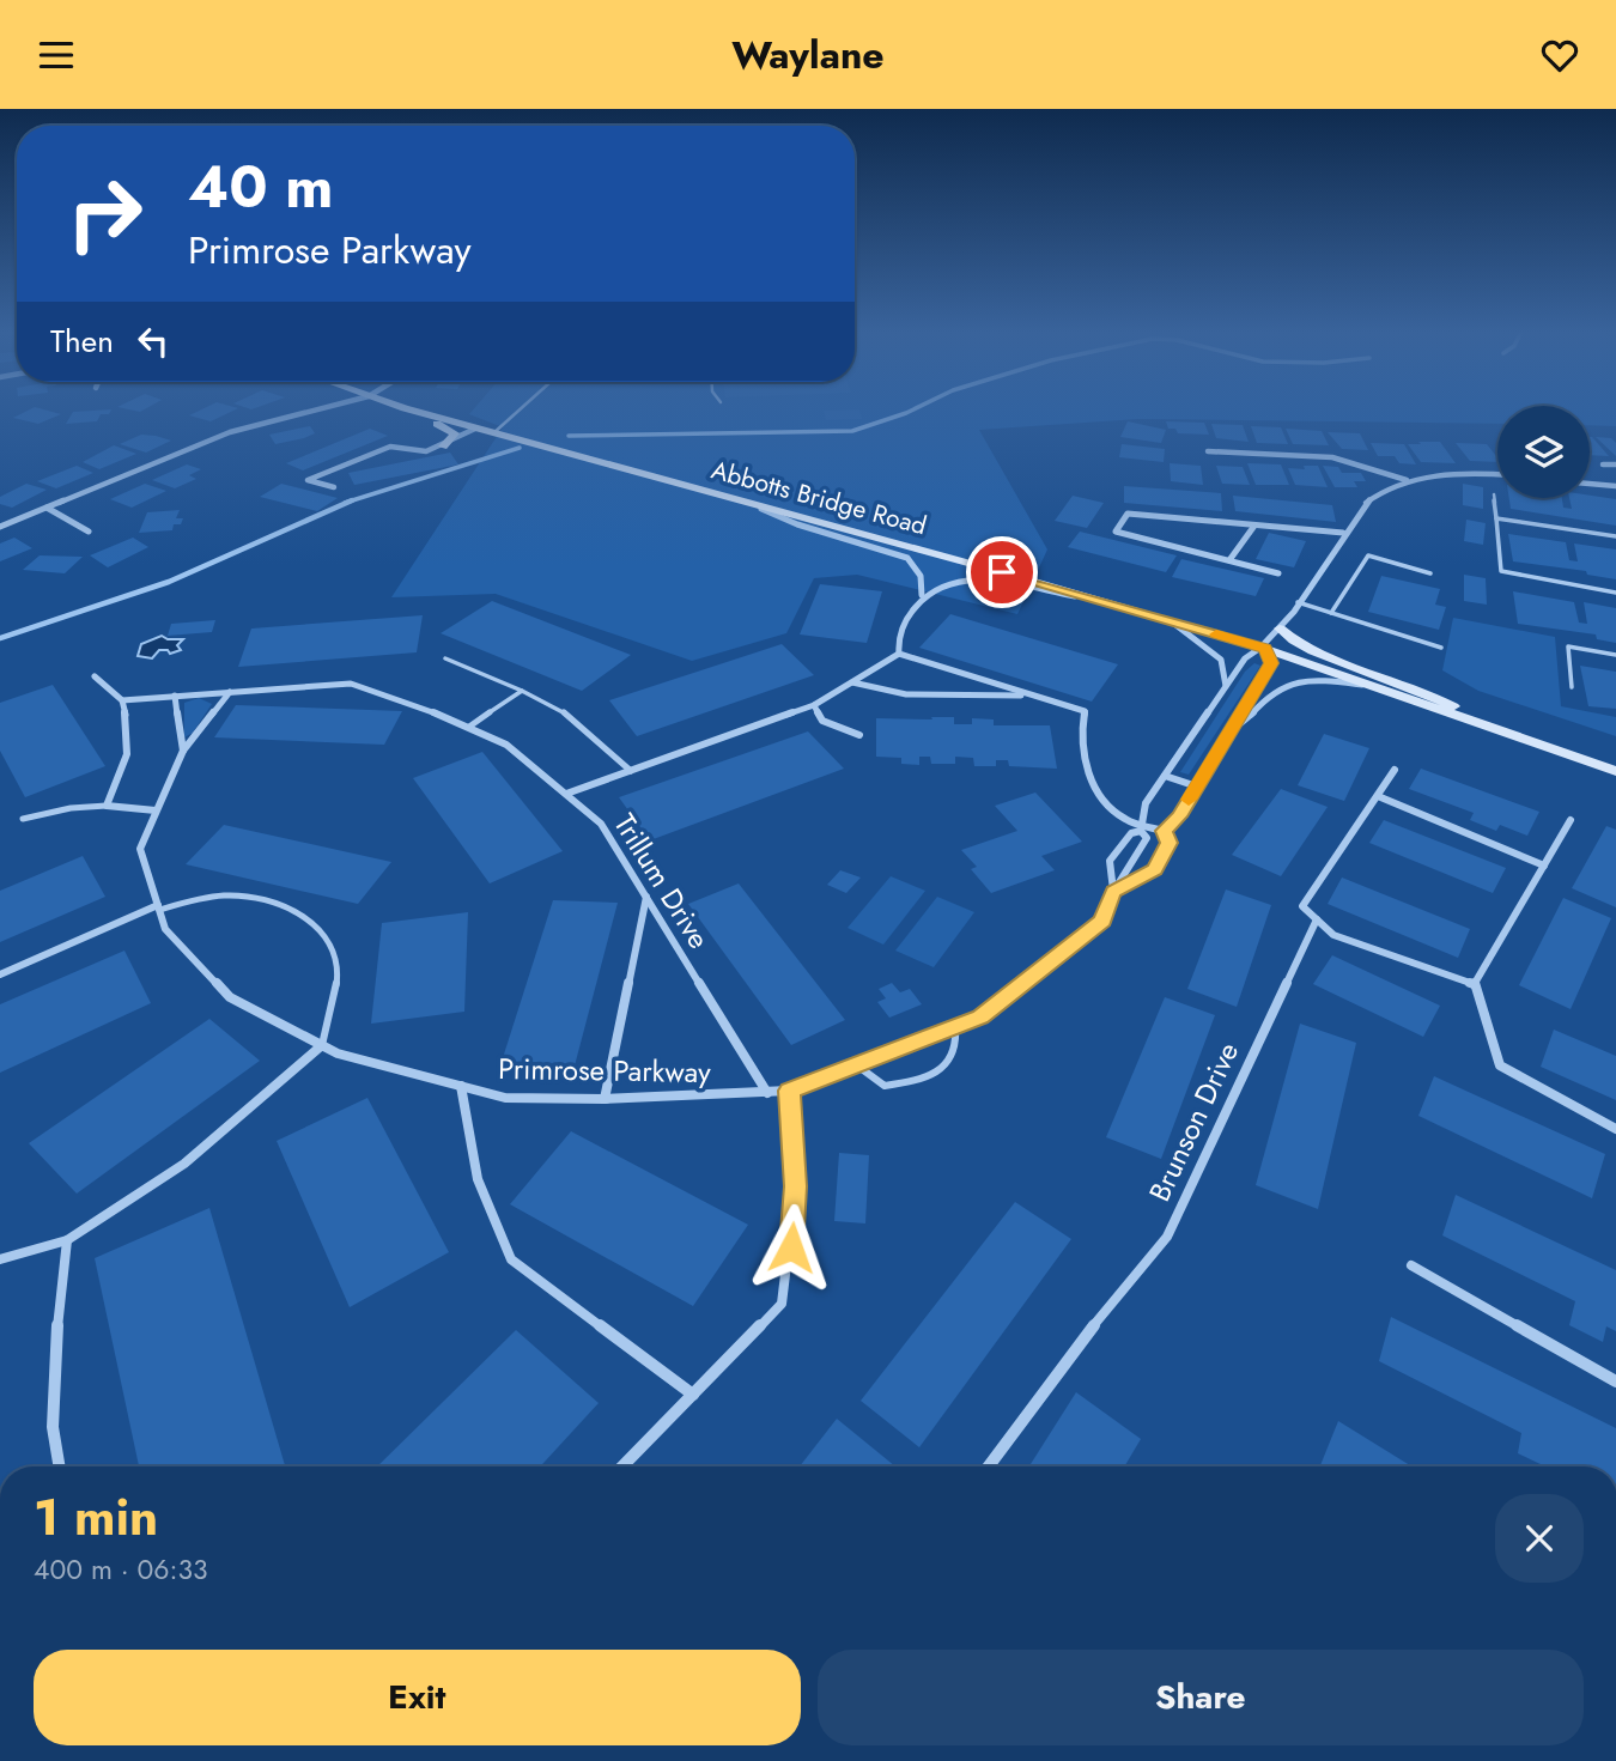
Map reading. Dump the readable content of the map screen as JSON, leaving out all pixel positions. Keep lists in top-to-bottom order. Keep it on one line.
{"streets":{"main road":["Abbotts Bridge Road"],"street":["Trillum Drive","Primrose Parkway","Brunson Drive"]},"crossings":[["Abbotts Bridge Road","Primrose Parkway"],["Trillum Drive","Primrose Parkway"]],"page":{"header":"Waylane","turn":["40 m","Primrose Parkway"],"then":"Then","heading":["1 min","400 m · 06:33"],"buttons":["Exit","Share"]}}
